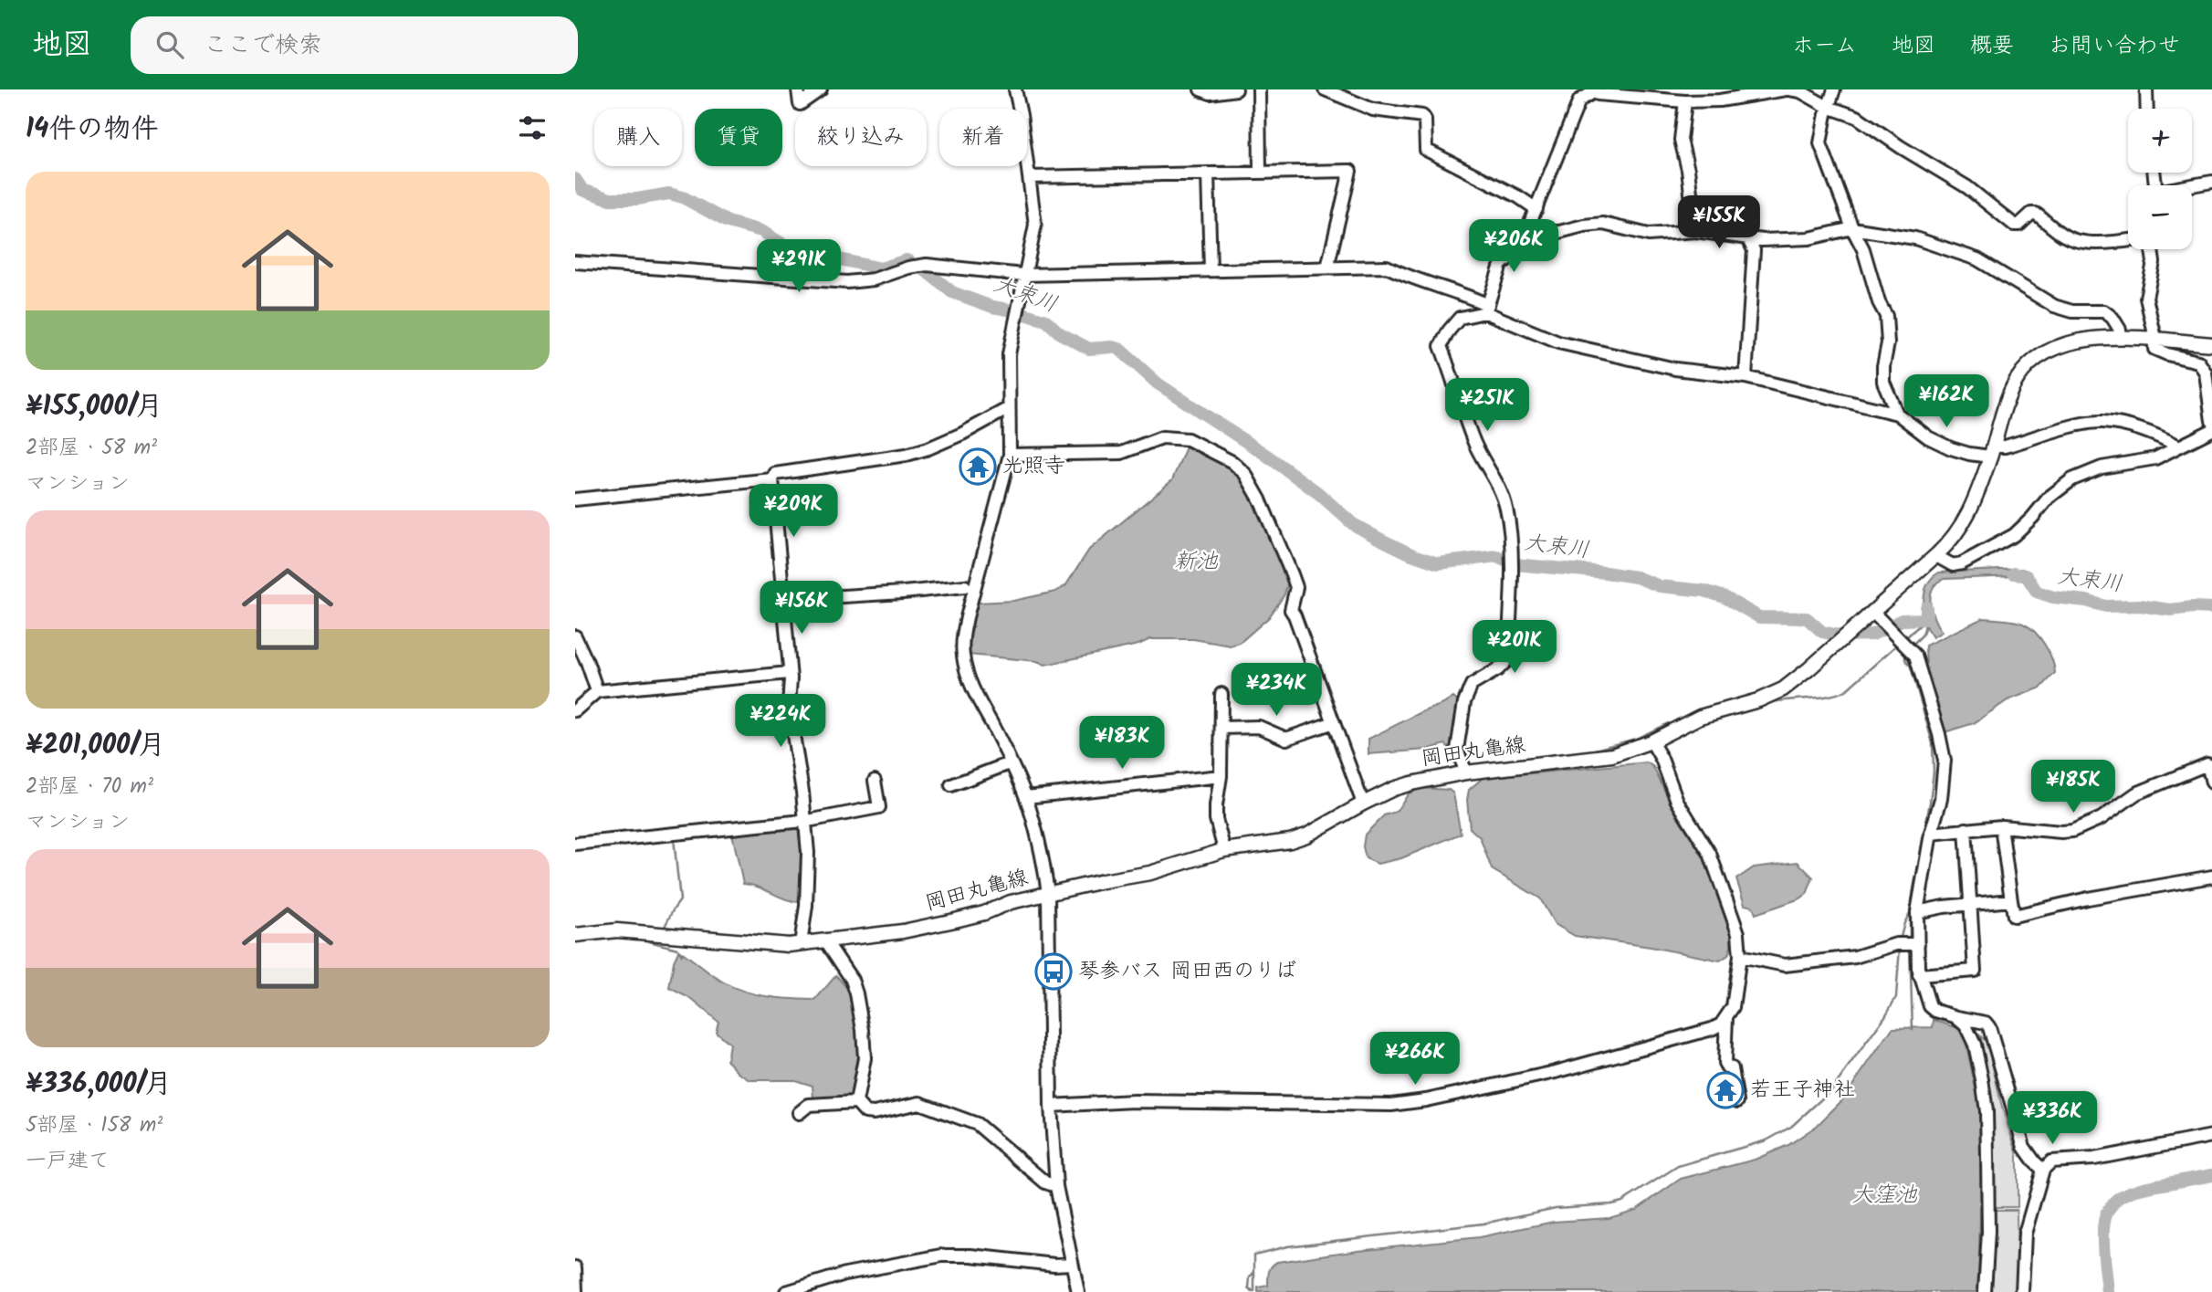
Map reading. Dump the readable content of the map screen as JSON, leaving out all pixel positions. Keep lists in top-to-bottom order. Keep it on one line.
{"streets":{"main road":["岡田丸亀線"]},"water":["大束川","新池","大窪池"],"places":{"temple":["光照寺","若王子神社"],"bus stop":["琴参バス 岡田西のりば"]},"page":{"header":"地図","search":"ここで検索","nav":["ホーム","地図","概要","お問い合わせ"],"heading":"14件の物件","map_buttons":["+","−"],"chip":["購入","賃貸","絞り込み","新着"],"list":[{"name":"¥155,000/月","note":"2部屋 · 58 m² · マンション"},{"name":"¥201,000/月","note":"2部屋 · 70 m² · マンション"},{"name":"¥336,000/月","note":"5部屋 · 158 m² · 一戸建て"}],"price":["¥155K","¥206K","¥291K","¥162K","¥251K","¥209K","¥156K","¥201K","¥234K","¥224K","¥183K","¥185K","¥266K","¥336K"]}}
